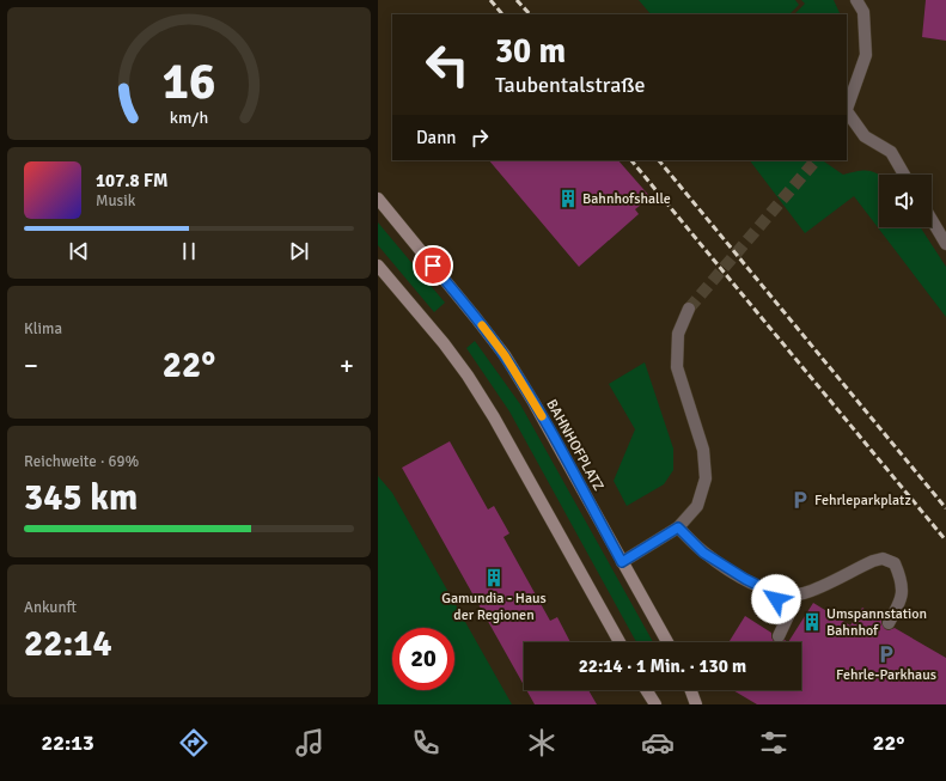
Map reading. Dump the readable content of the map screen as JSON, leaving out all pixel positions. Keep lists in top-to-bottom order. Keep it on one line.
{"streets":{"main road":["BAHNHOFPLATZ"]},"places":{"building":["Bahnhofshalle","Gamundia - Haus der Regionen","Umspannstation Bahnhof"],"parking":["Fehrleparkplatz","Fehrle-Parkhaus"]},"page":{"turn":["30 m","Taubentalstraße"],"then":"Dann","song":["107.8 FM","Musik"],"tile":["Klima",["Reichweite · 69%","345 km"],["Ankunft","22:14"]],"heat":["−","22°","+"],"limit":"20","trip":"22:14 · 1 Min. · 130 m","tabs":["22:13","22°"],"gauge":["16","km/h"]}}
